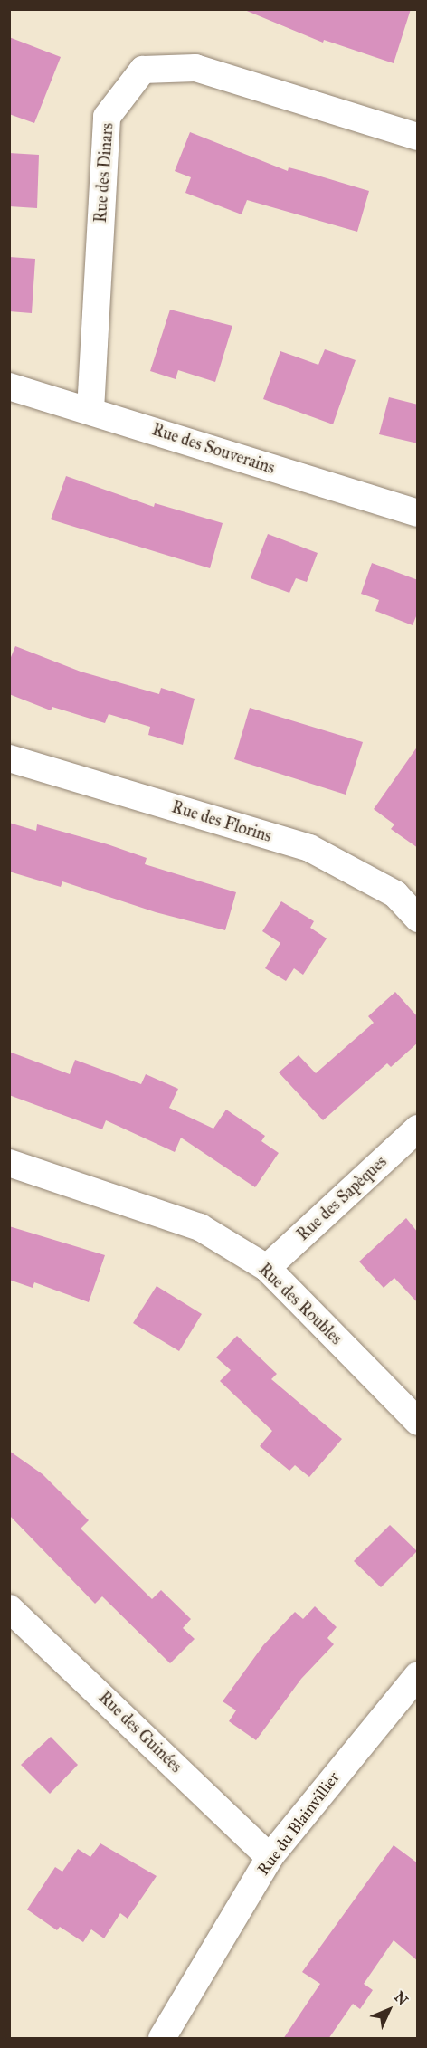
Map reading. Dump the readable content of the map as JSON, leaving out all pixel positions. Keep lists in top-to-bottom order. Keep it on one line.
{"streets":{"street":["Rue des Dinars","Rue des Souverains","Rue des Florins","Rue des Sapèques","Rue des Roubles","Rue des Guinées","Rue du Blainvillier"]},"crossings":[["Rue des Dinars","Rue des Souverains"],["Rue des Sapèques","Rue des Roubles"],["Rue des Guinées","Rue du Blainvillier"]],"north":"top right"}
